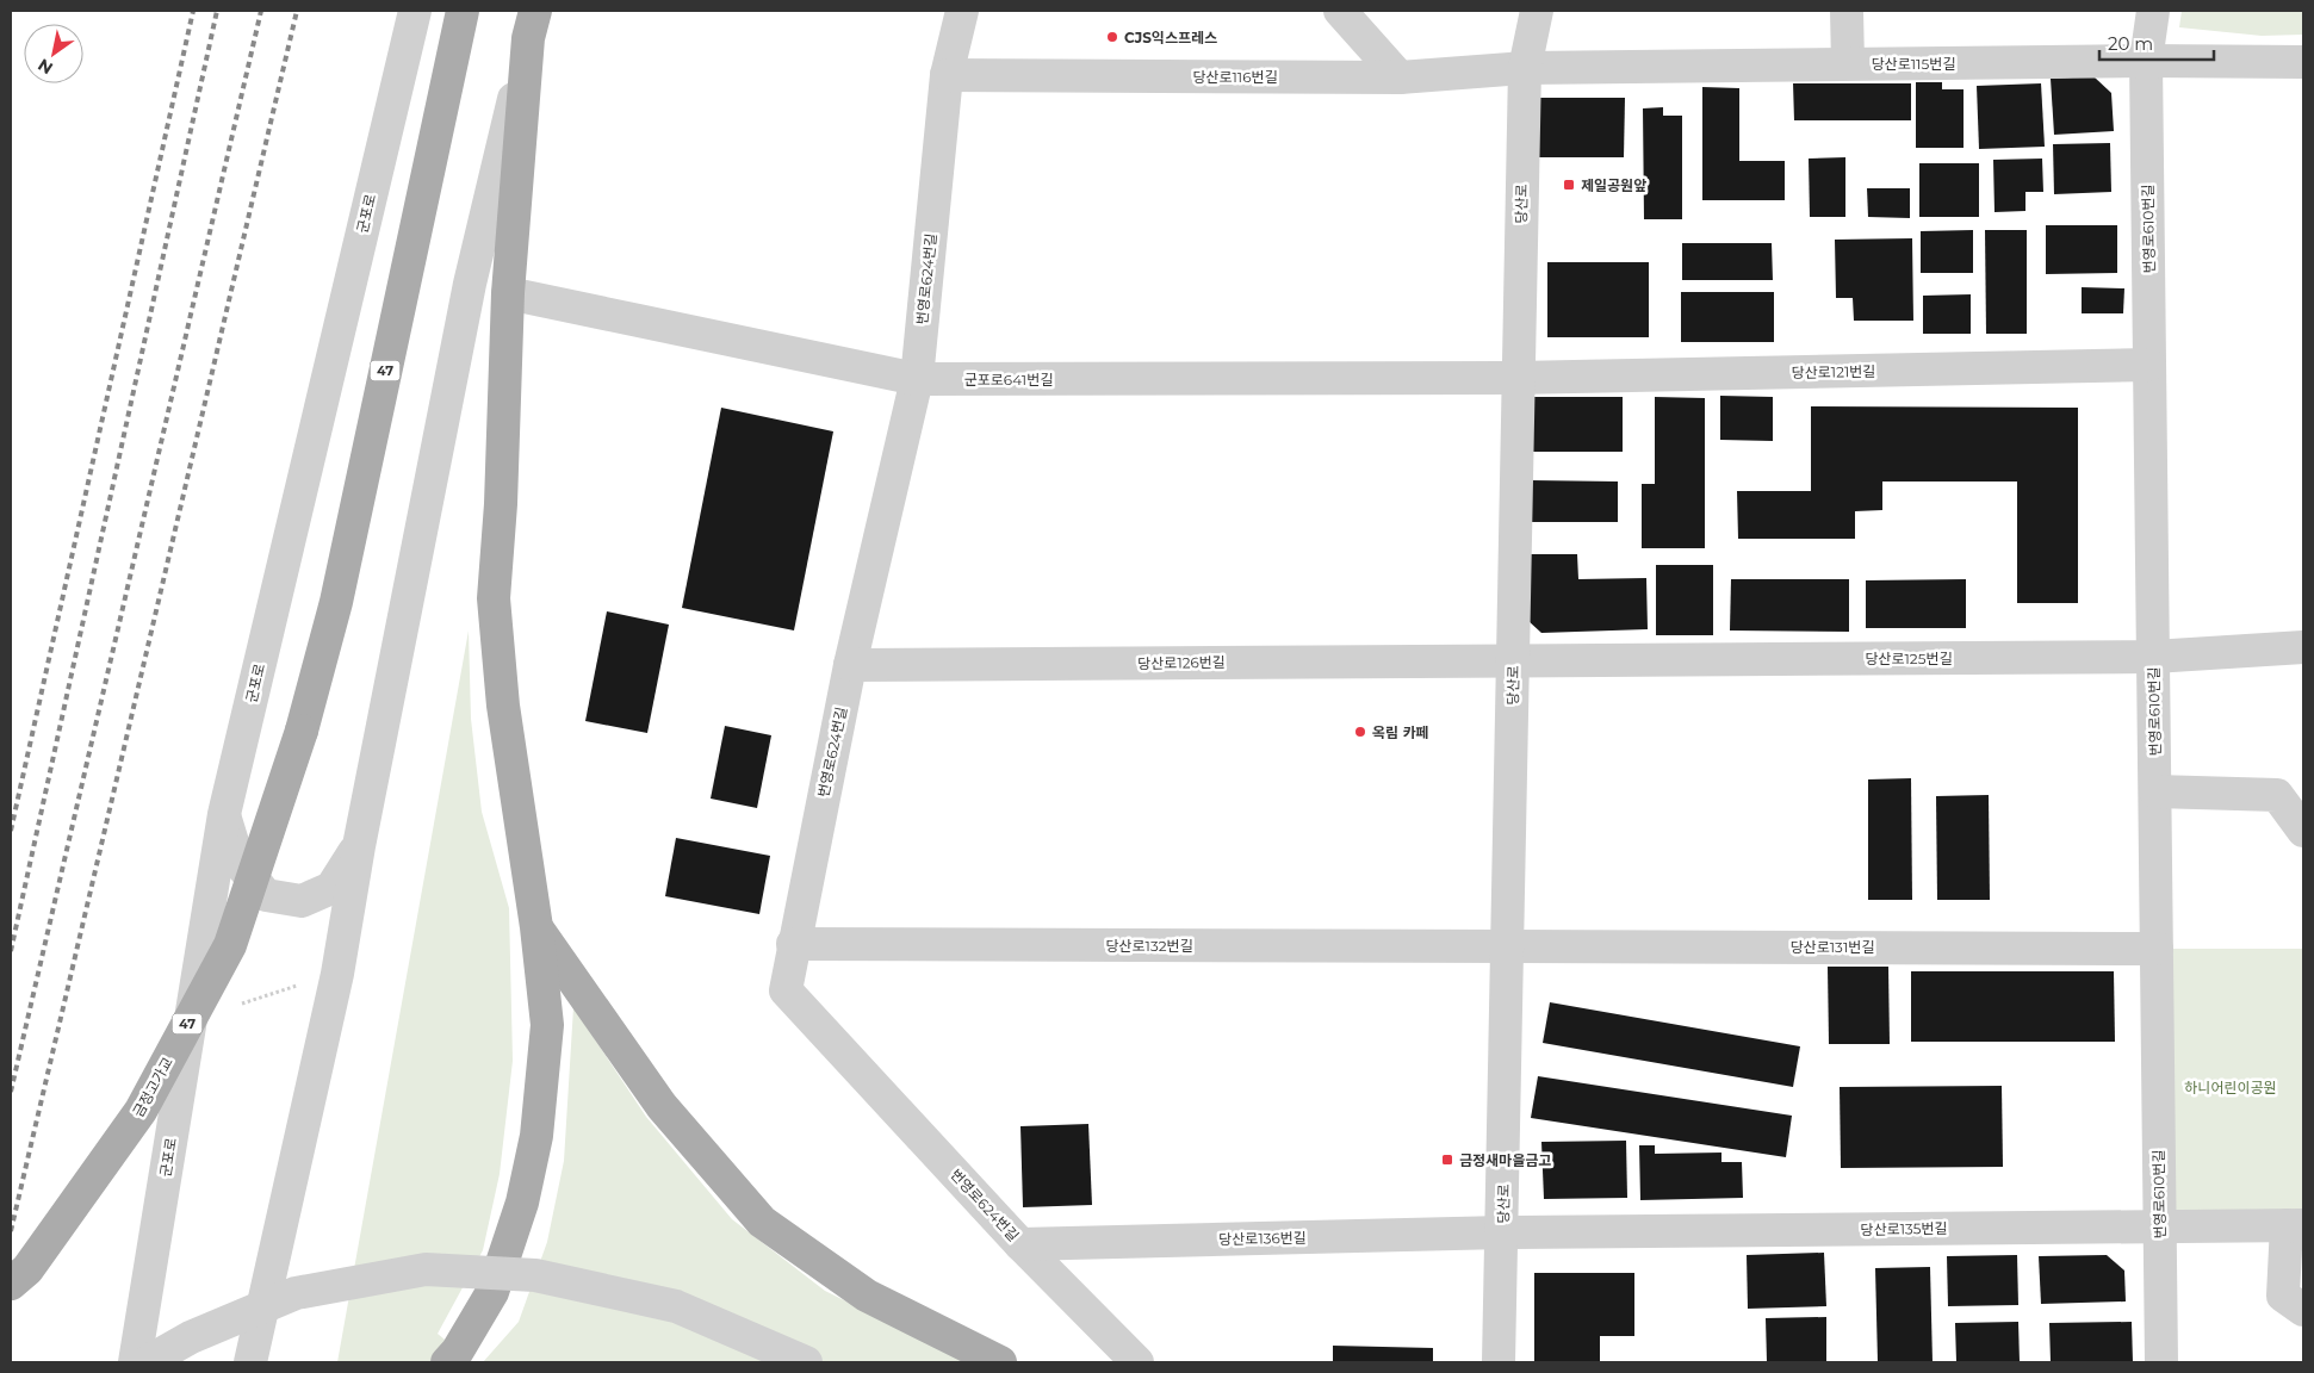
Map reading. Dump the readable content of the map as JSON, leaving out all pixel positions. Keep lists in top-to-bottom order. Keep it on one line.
{"streets":{"main road":["47","금정고가교"],"street":["당산로115번길","당산로116번길","당산로","군포로","번영로610번길","번영로624번길","당산로121번길","군포로641번길","당산로125번길","당산로126번길","당산로132번길","당산로131번길","당산로135번길","당산로136번길"]},"crossings":[["당산로115번길","당산로116번길"],["당산로115번길","당산로"],["당산로115번길","번영로610번길"],["당산로116번길","당산로"],["당산로116번길","번영로624번길"],["당산로","당산로121번길"],["당산로","군포로641번길"],["당산로","당산로125번길"],["당산로","당산로126번길"],["당산로","당산로132번길"],["당산로","당산로131번길"],["당산로","당산로135번길"],["당산로","당산로136번길"],["번영로610번길","당산로121번길"],["번영로610번길","당산로125번길"],["번영로610번길","당산로131번길"],["번영로610번길","당산로135번길"],["번영로624번길","군포로641번길"],["번영로624번길","당산로126번길"],["번영로624번길","당산로132번길"],["번영로624번길","당산로136번길"],["당산로121번길","군포로641번길"],["당산로125번길","당산로126번길"],["당산로132번길","당산로131번길"],["당산로135번길","당산로136번길"]],"parks":["하니어린이공원"],"places":{"other":["CJS익스프레스","옥림 카페"],"transit":["제일공원앞","금정새마을금고"]},"scale_bar":"20 m","north":"bottom left"}
